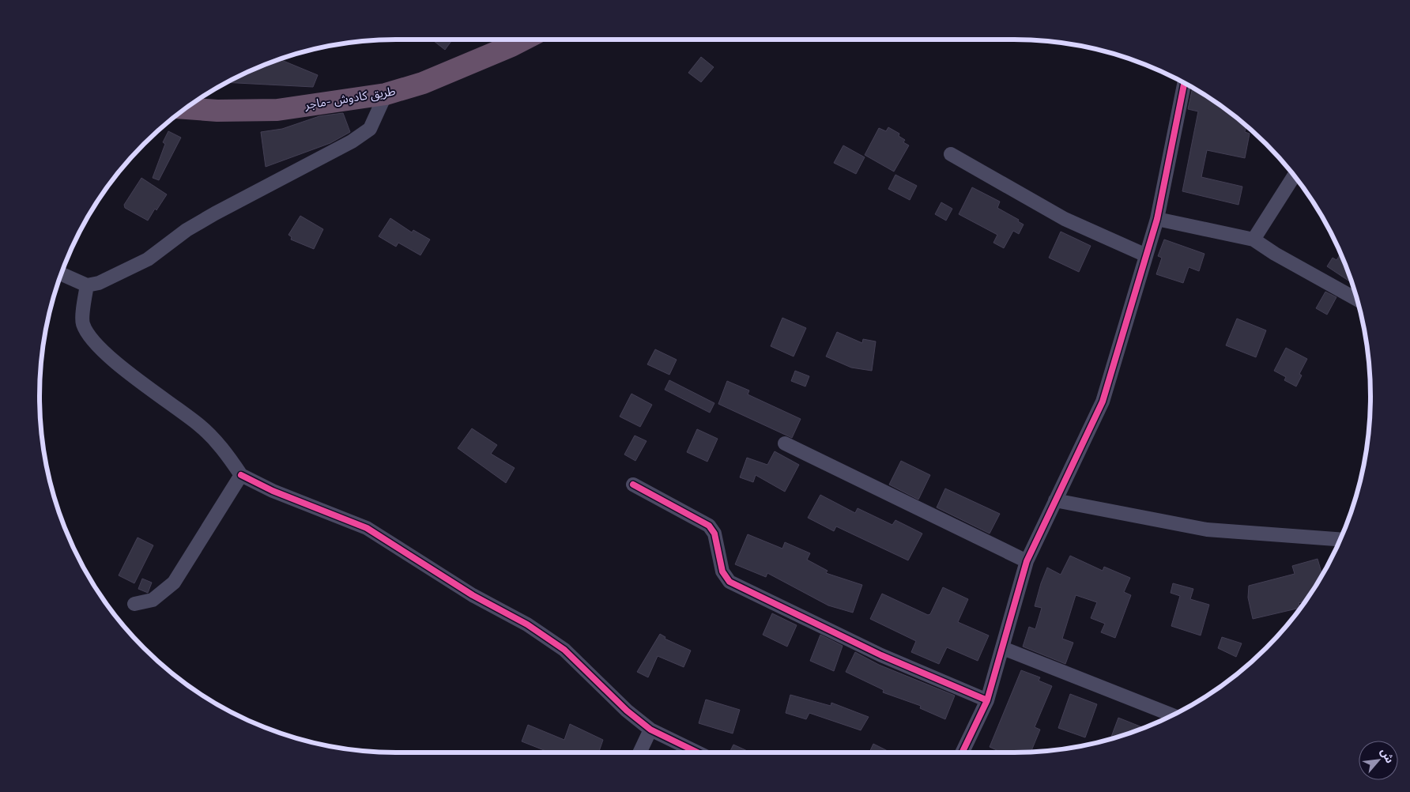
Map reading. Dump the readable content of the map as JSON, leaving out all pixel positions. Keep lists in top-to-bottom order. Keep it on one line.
{"streets":{"highway":["طريق كادوش -ماجر"]},"north":"top right"}
